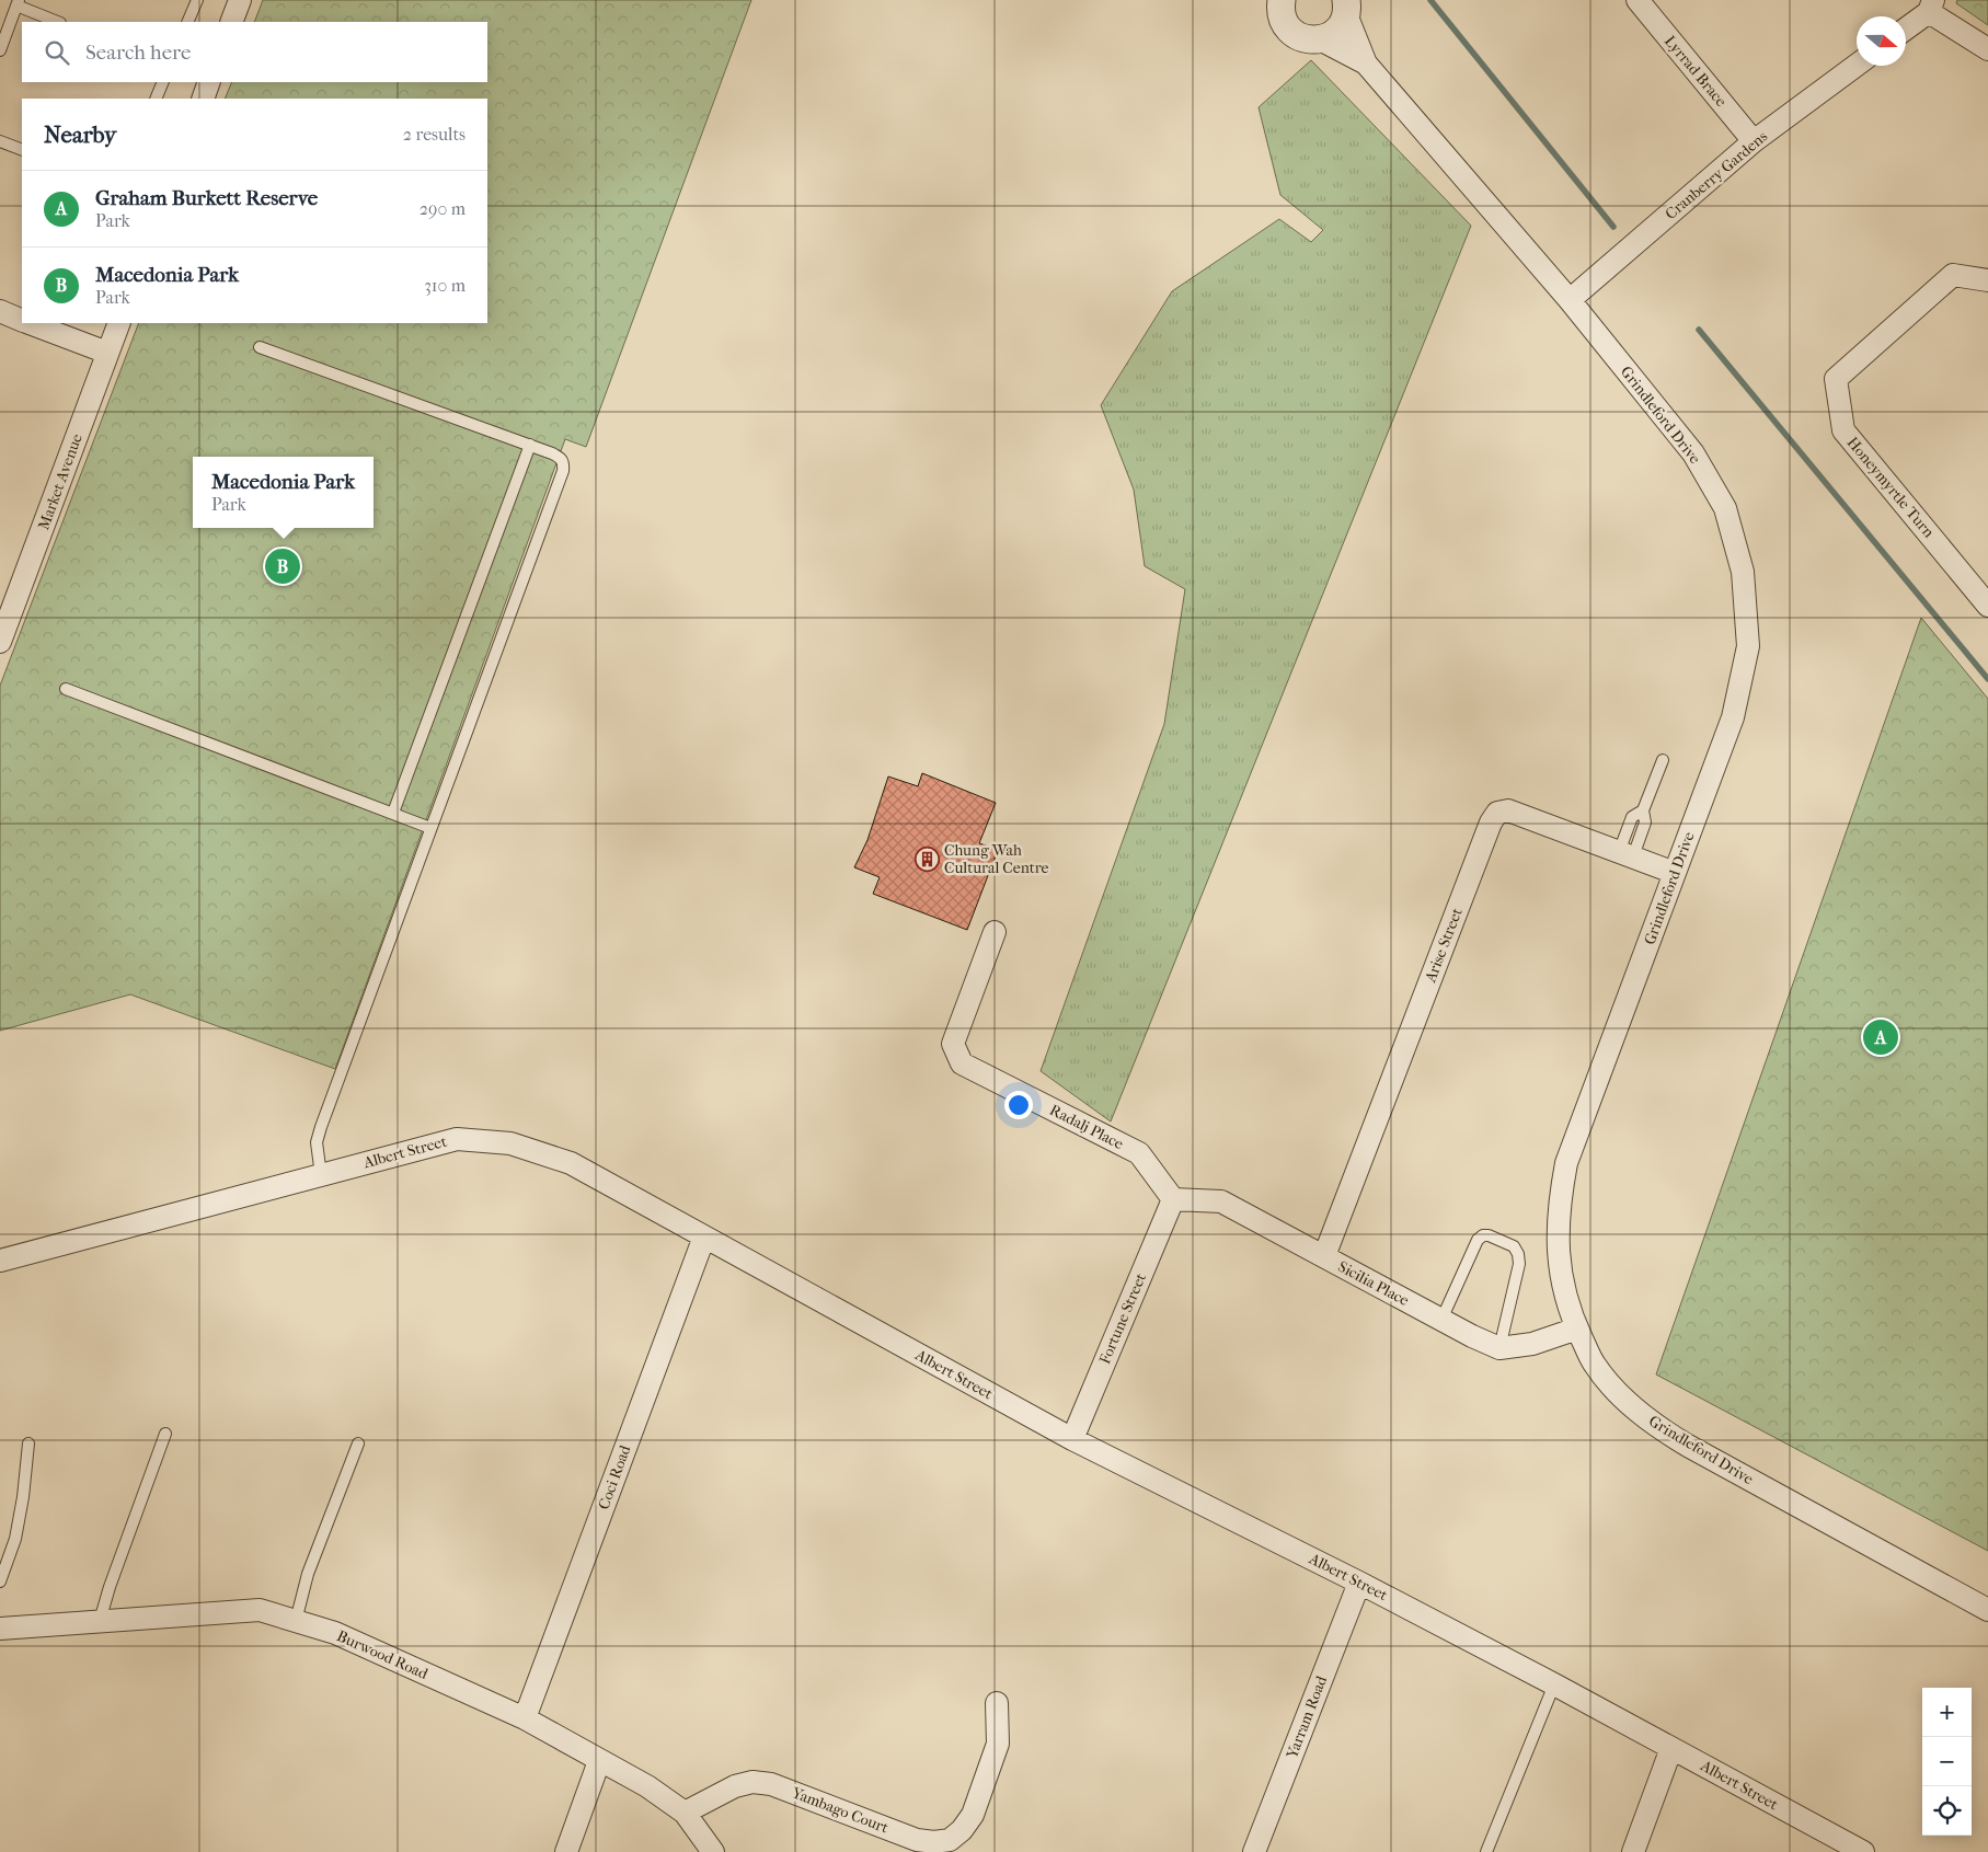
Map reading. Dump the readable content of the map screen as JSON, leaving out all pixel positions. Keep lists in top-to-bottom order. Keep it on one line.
{"streets":{"street":["Lyrrad Brace","Cranberry Gardens","Grindleford Drive","Market Avenue","Honeymyrtle Turn","Arise Street","Radalj Place","Albert Street","Sicilia Place","Fortune Street","Coci Road","Burwood Road","Yarram Road","Yambago Court"]},"crossings":[["Lyrrad Brace","Cranberry Gardens"],["Cranberry Gardens","Grindleford Drive"],["Grindleford Drive","Arise Street"],["Arise Street","Sicilia Place"],["Radalj Place","Sicilia Place"],["Radalj Place","Fortune Street"],["Albert Street","Fortune Street"],["Albert Street","Coci Road"],["Albert Street","Yarram Road"],["Sicilia Place","Fortune Street"],["Coci Road","Burwood Road"],["Burwood Road","Yambago Court"]],"places":{"building":["Chung Wah Cultural Centre"]},"north":"right","page":{"search":"Search here","heading":["Nearby","2 results"],"list":[{"mark":"A","name":"Graham Burkett Reserve","note":"Park","value":"290 m"},{"mark":"B","name":"Macedonia Park","note":"Park","value":"310 m"}],"popup":["Macedonia Park","Park"],"pins":["B","A"],"map_buttons":["+","−"]}}
